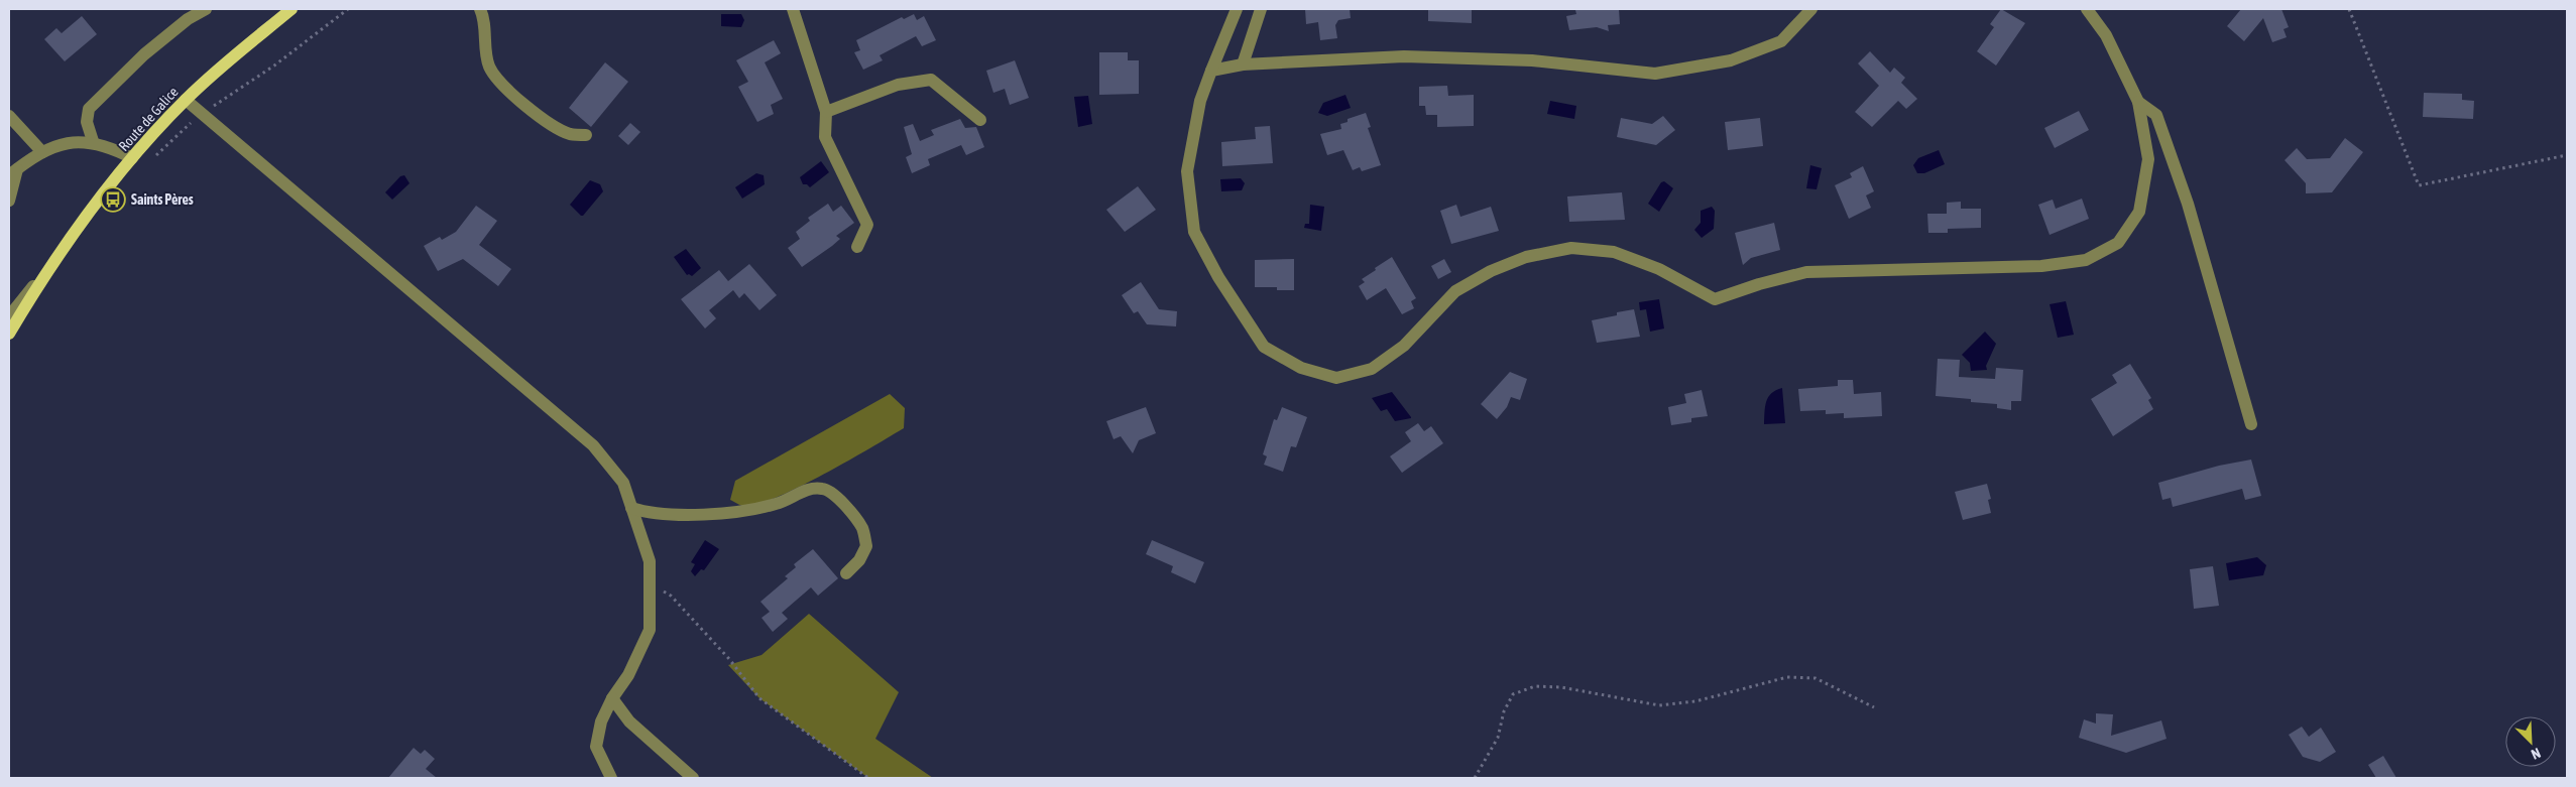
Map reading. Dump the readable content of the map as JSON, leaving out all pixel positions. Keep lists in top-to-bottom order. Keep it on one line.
{"streets":{"main road":["Route de Galice"]},"places":{"bus stop":["Saints Pères"]},"north":"bottom right"}
